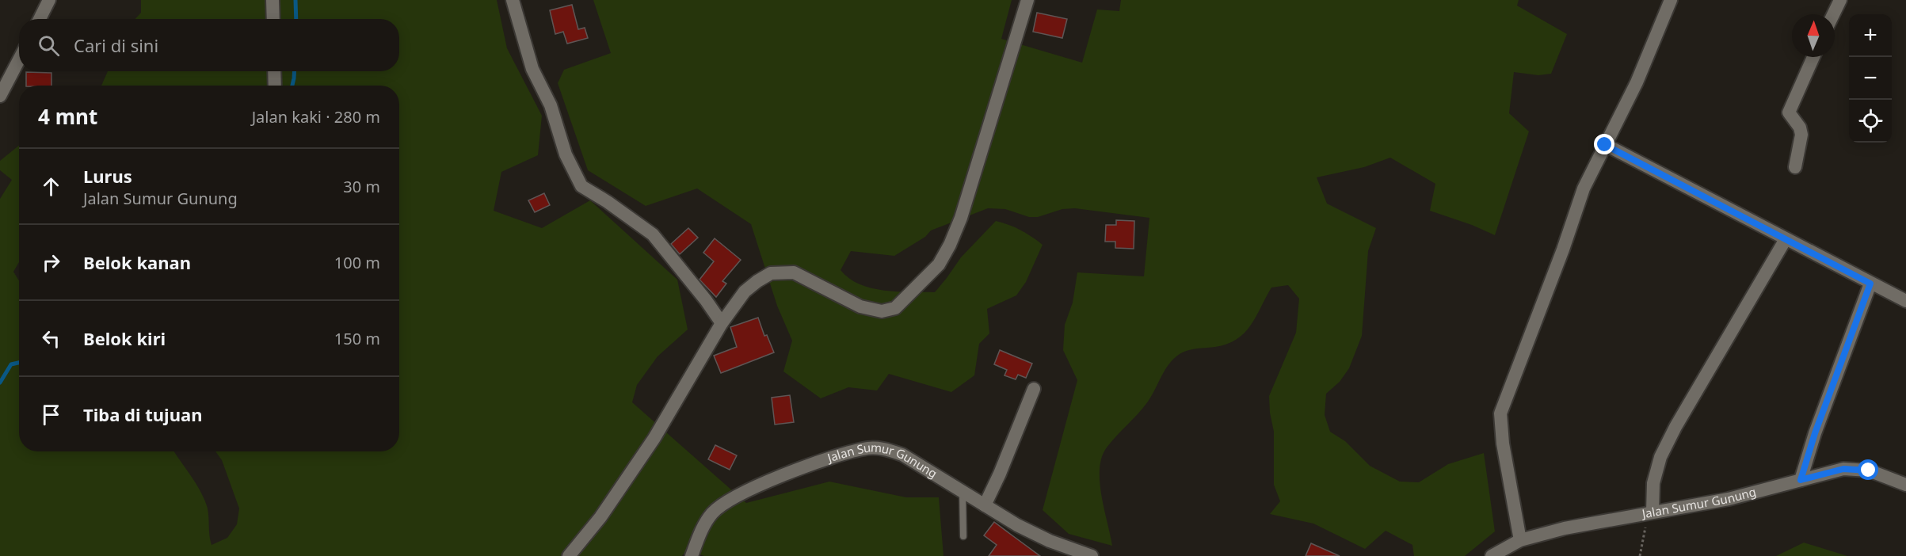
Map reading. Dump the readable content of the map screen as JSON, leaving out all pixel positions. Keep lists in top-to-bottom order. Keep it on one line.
{"streets":{"street":["Jalan Sumur Gunung"]},"north":"top","page":{"map_buttons":["+","−"],"search":"Cari di sini","heading":["4 mnt","Jalan kaki · 280 m"],"list":[["Lurus","Jalan Sumur Gunung","30 m"],["Belok kanan","100 m"],["Belok kiri","150 m"],"Tiba di tujuan"]}}
